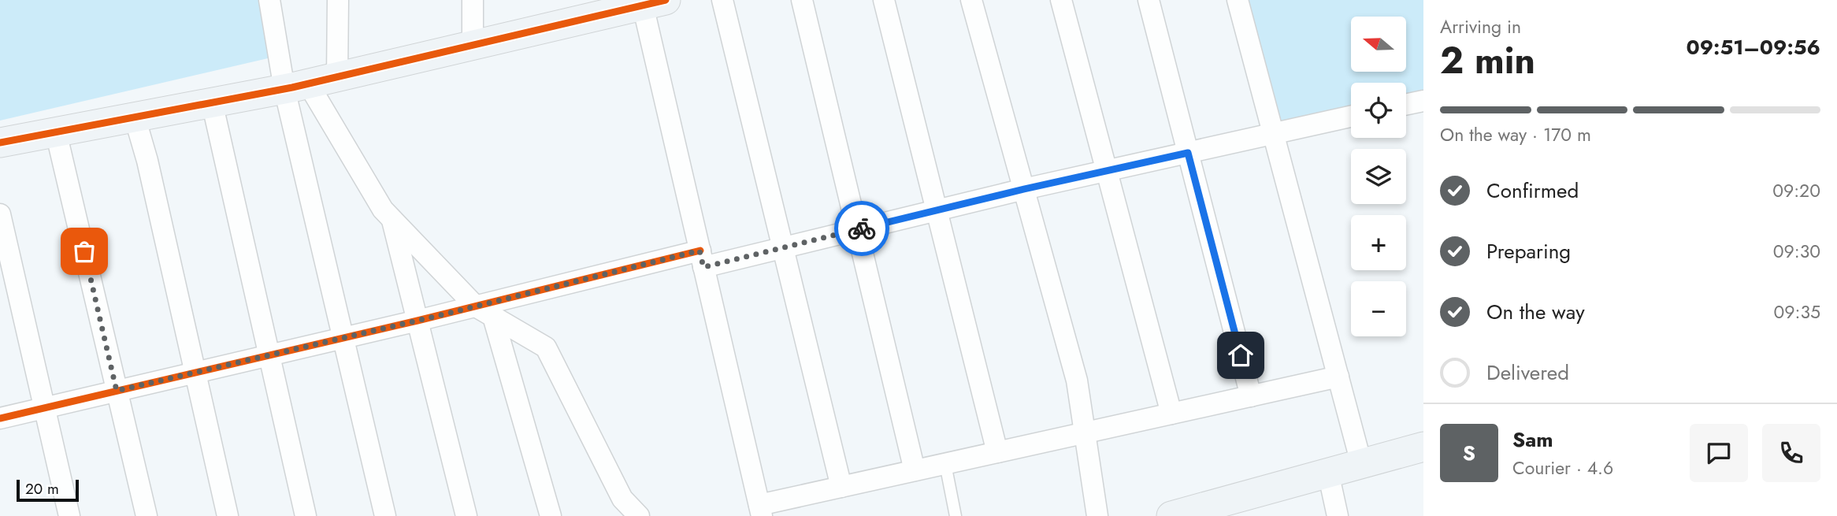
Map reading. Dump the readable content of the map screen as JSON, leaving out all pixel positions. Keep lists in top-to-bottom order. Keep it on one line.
{"scale_bar":"20 m","north":"left","page":{"heading":["2 min","Arriving in","09:51–09:56"],"panel":["Sam","Courier · 4.6"],"map_buttons":["+","−"],"bar":"On the way · 170 m","list":[["Confirmed","09:20"],["Preparing","09:30"],["On the way","09:35"],"Delivered"],"round":"S","scale":"20 m"}}
